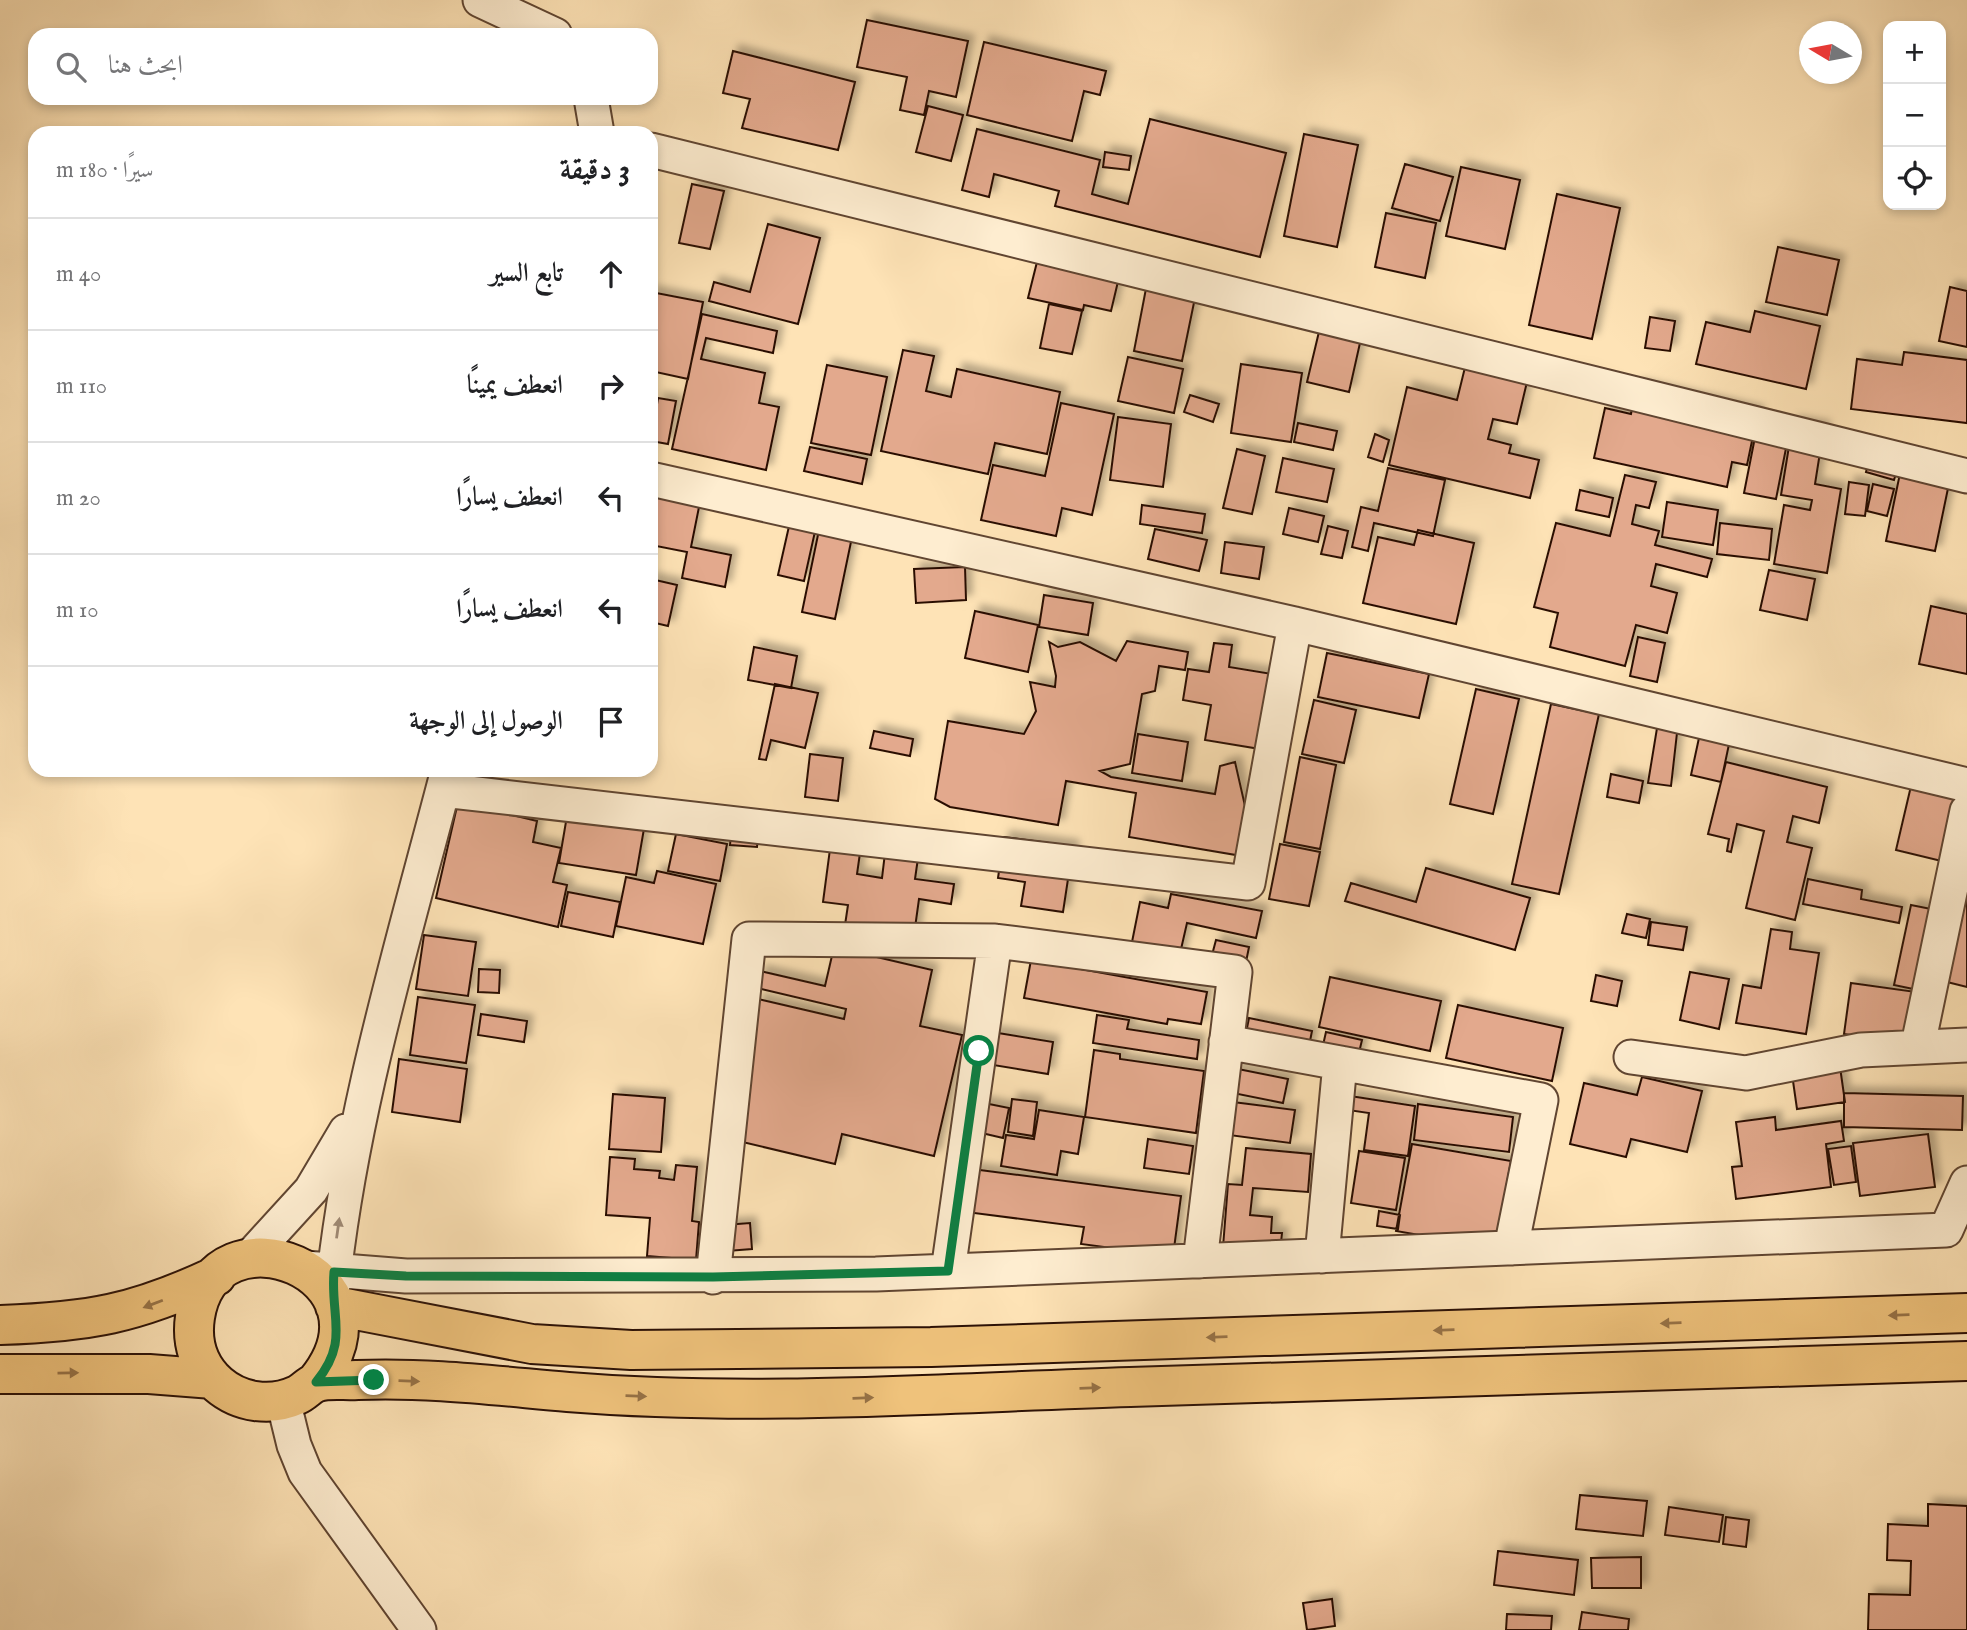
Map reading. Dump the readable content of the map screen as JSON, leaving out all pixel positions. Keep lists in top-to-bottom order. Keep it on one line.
{"north":"left","page":{"map_buttons":["+","−"],"search":"ابحث هنا","heading":["3 دقيقة","سيرًا · 180 m"],"list":[["تابع السير","40 m"],["انعطف يمينًا","110 m"],["انعطف يسارًا","20 m"],["انعطف يسارًا","10 m"],"الوصول إلى الوجهة"]}}
